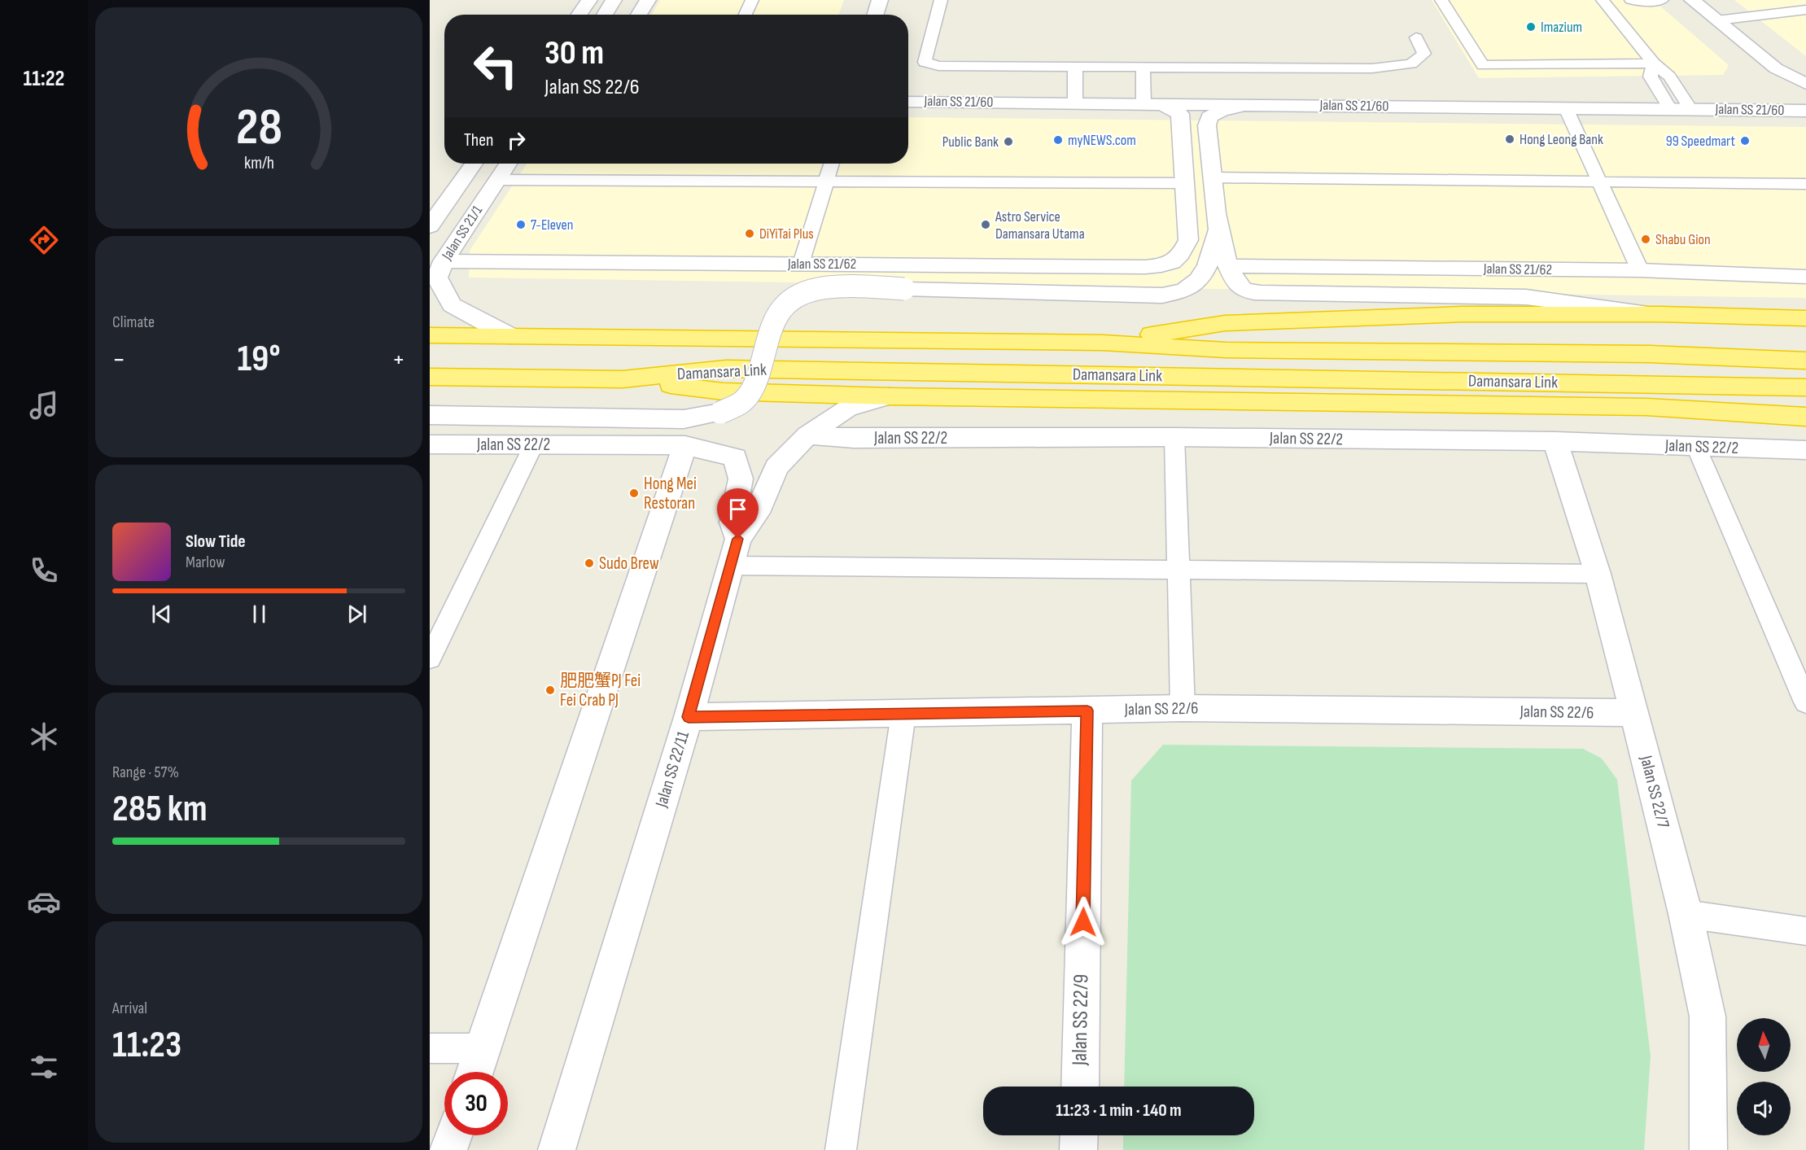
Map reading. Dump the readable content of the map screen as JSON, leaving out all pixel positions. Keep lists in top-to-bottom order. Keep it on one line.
{"streets":{"highway":["Damansara Link"],"street":["Jalan SS 21/60","Jalan SS 21/1","Jalan SS 21/62","Jalan SS 22/2","Jalan SS 22/6","Jalan SS 22/11","Jalan SS 22/7","Jalan SS 22/9"]},"crossings":[["Jalan SS 21/1","Jalan SS 21/62"],["Jalan SS 21/1","Damansara Link"],["Jalan SS 22/2","Jalan SS 22/11"],["Jalan SS 22/2","Jalan SS 22/7"],["Jalan SS 22/6","Jalan SS 22/11"],["Jalan SS 22/6","Jalan SS 22/7"],["Jalan SS 22/6","Jalan SS 22/9"]],"places":["Imazium","Hong Leong Bank","myNEWS.com","99 Speedmart","Public Bank","7-Eleven","Astro Service Damansara Utama","DiYiTai Plus","Shabu Gion","Hong Mei Restoran","Sudo Brew","肥肥蟹PJ Fei Fei Crab PJ"],"north":"top","page":{"tabs":"11:22","turn":["30 m","Jalan SS 22/6"],"then":"Then","tile":["Climate",["Range · 57%","285 km"],["Arrival","11:23"]],"heat":["−","19°","+"],"song":["Slow Tide","Marlow"],"limit":"30","trip":"11:23 · 1 min · 140 m","gauge":["28","km/h"]}}
